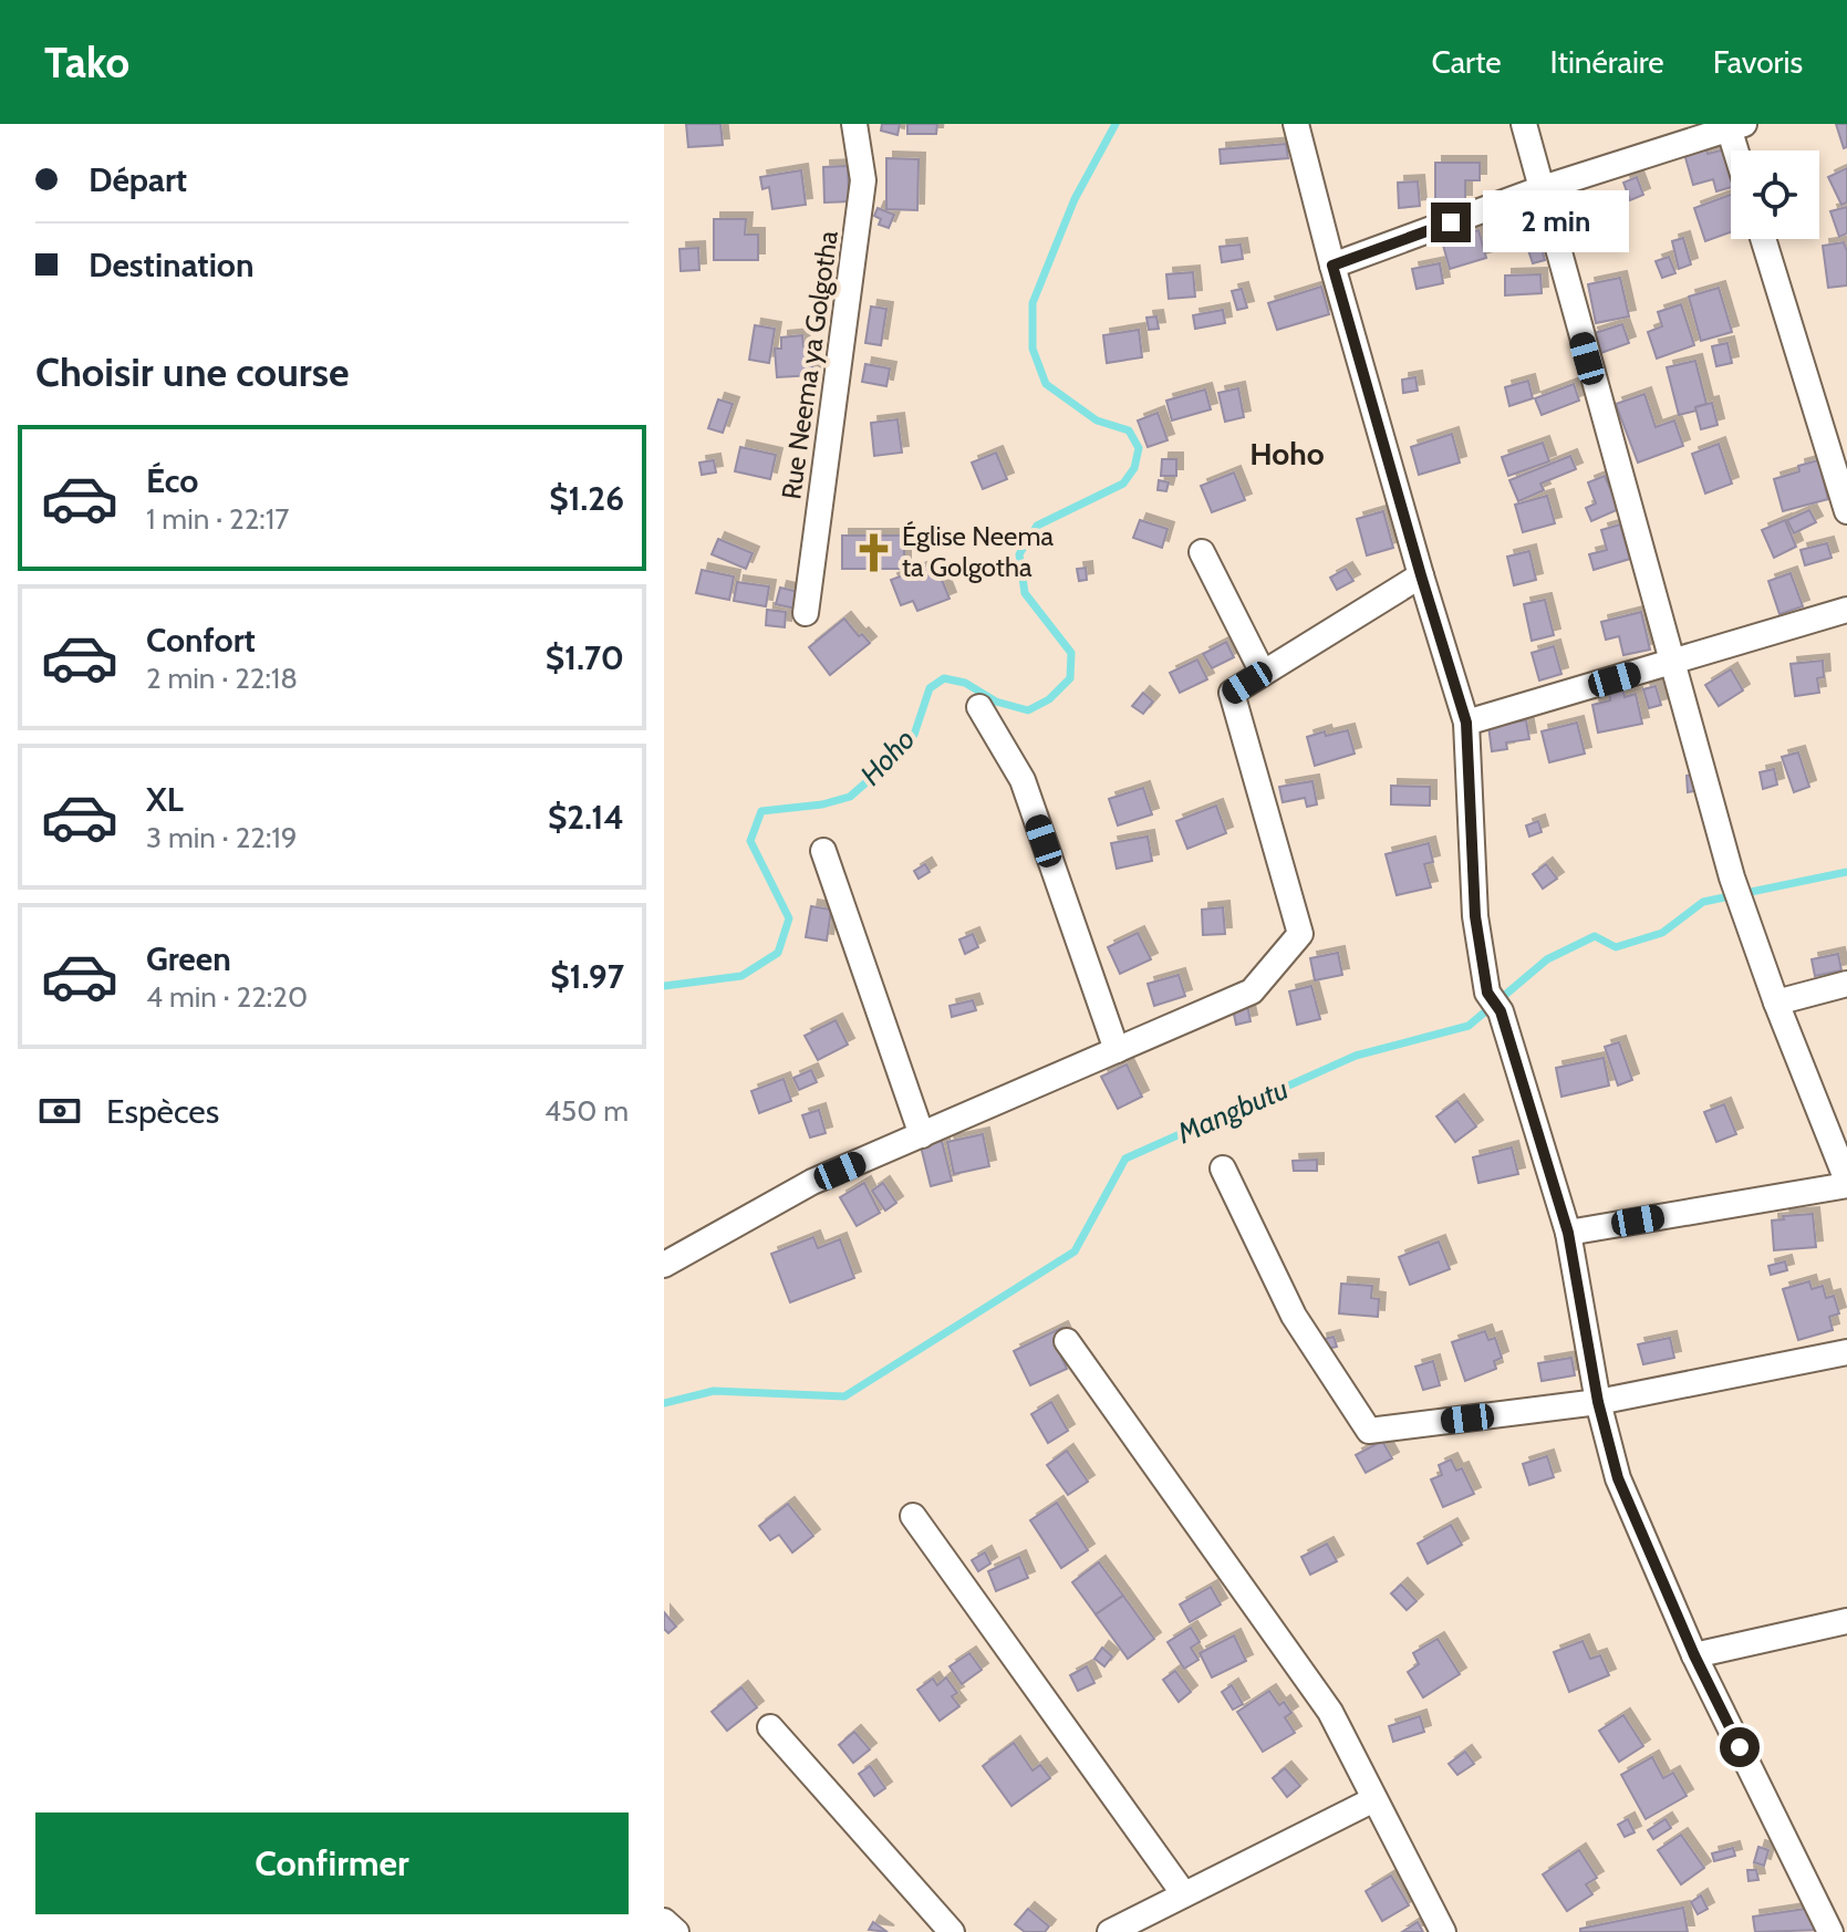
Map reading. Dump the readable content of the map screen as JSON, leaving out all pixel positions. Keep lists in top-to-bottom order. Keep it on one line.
{"streets":{"street":["Rue Neema ya Golgotha"]},"districts":["Hoho"],"water":["Hoho","Mangbutu"],"places":{"church":["Église Neema ta Golgotha"]},"page":{"header":"Tako","nav":["Carte","Itinéraire","Favoris"],"banner":["Départ","Destination"],"bubble":"2 min","heading":"Choisir une course","list":[{"name":"Éco","note":"1 min · 22:17","value":"$1.26"},{"name":"Confort","note":"2 min · 22:18","value":"$1.70"},{"name":"XL","note":"3 min · 22:19","value":"$2.14"},{"name":"Green","note":"4 min · 22:20","value":"$1.97"}],"pay":["Espèces","450 m"],"buttons":"Confirmer"}}
